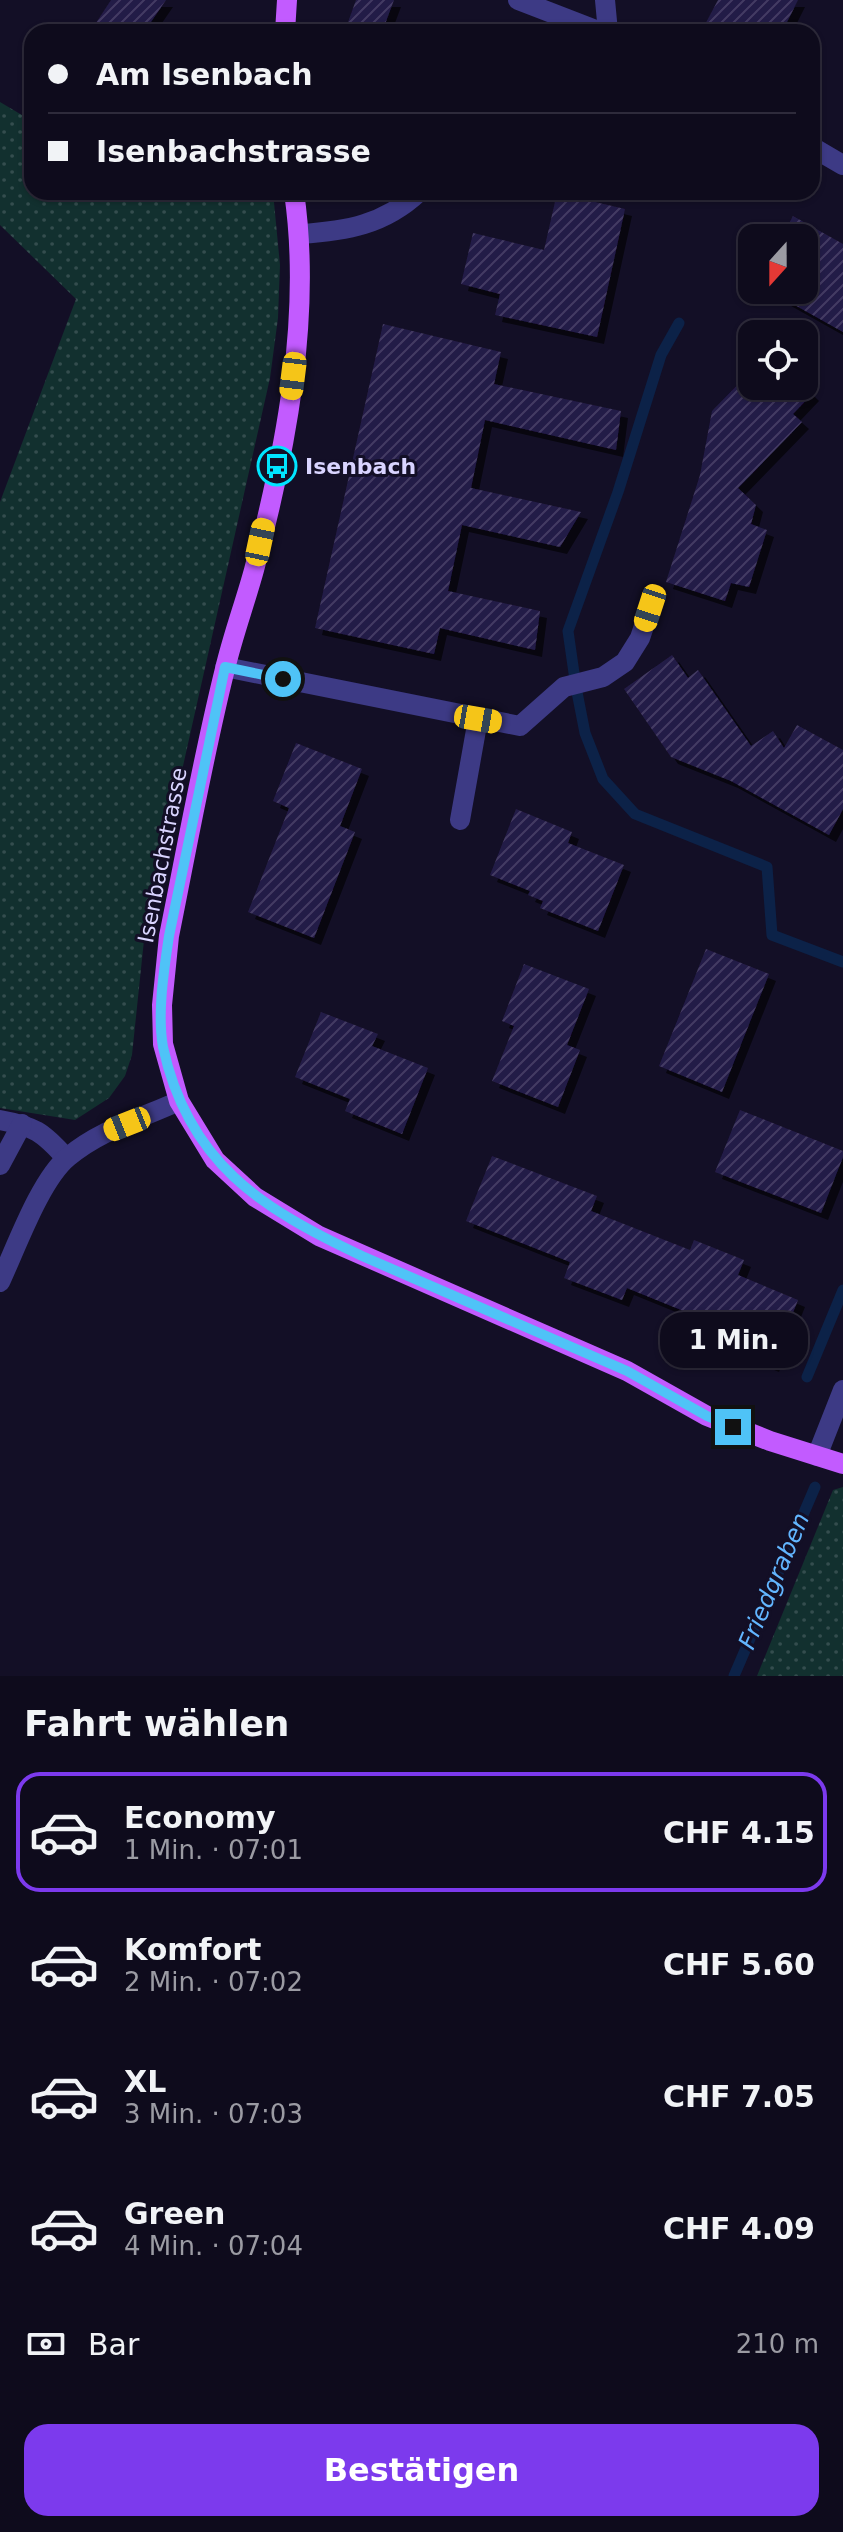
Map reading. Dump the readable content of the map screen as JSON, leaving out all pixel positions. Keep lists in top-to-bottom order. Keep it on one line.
{"streets":{"main road":["Isenbachstrasse"]},"water":["Friedgraben"],"places":{"bus stop":["Isenbach"]},"north":"bottom","page":{"banner":["Am Isenbach","Isenbachstrasse"],"bubble":"1 Min.","heading":"Fahrt wählen","list":[{"name":"Economy","note":"1 Min. · 07:01","value":"CHF 4.15"},{"name":"Komfort","note":"2 Min. · 07:02","value":"CHF 5.60"},{"name":"XL","note":"3 Min. · 07:03","value":"CHF 7.05"},{"name":"Green","note":"4 Min. · 07:04","value":"CHF 4.09"}],"pay":["Bar","210 m"],"buttons":"Bestätigen"}}
